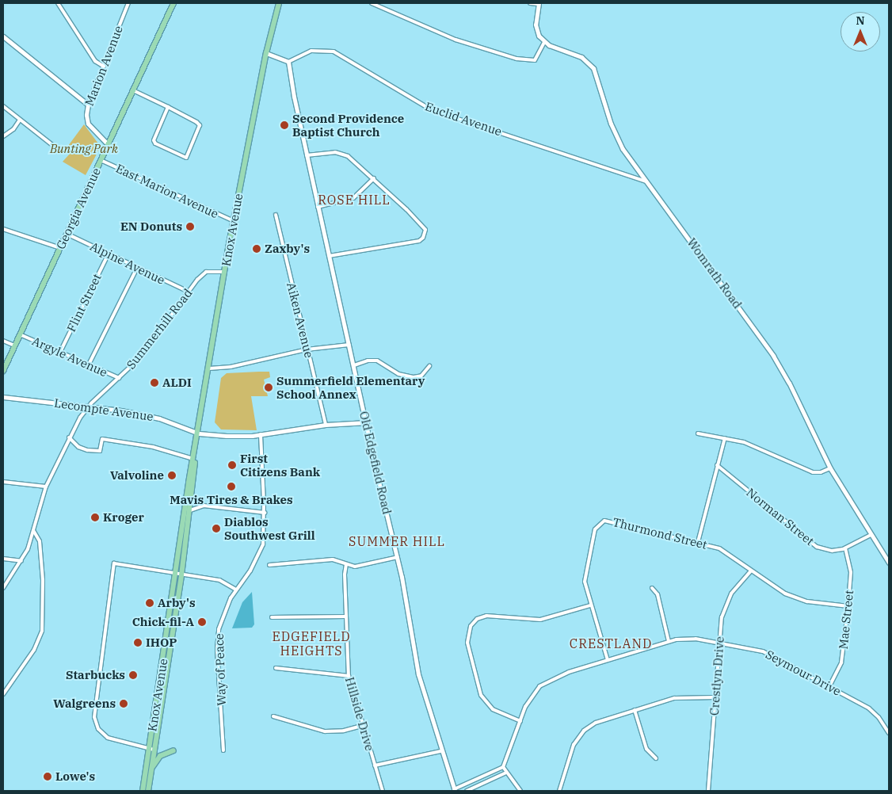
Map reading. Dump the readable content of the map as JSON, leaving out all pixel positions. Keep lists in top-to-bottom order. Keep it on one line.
{"streets":{"main road":["Georgia Avenue","Knox Avenue"],"street":["Marion Avenue","Euclid Avenue","East Marion Avenue","Alpine Avenue","Womrath Road","Flint Street","Aiken Avenue","Summerhill Road","Argyle Avenue","Lecompte Avenue","Old Edgefield Road","Norman Street","Thurmond Street","Mae Street","Way of Peace","Seymour Drive","Crestlyn Drive","Hillside Drive"]},"crossings":[["Marion Avenue","Georgia Avenue"],["Euclid Avenue","Womrath Road"],["Euclid Avenue","Old Edgefield Road"],["East Marion Avenue","Georgia Avenue"],["East Marion Avenue","Knox Avenue"],["Georgia Avenue","Alpine Avenue"],["Georgia Avenue","Argyle Avenue"],["Knox Avenue","Summerhill Road"],["Knox Avenue","Lecompte Avenue"],["Alpine Avenue","Flint Street"],["Alpine Avenue","Summerhill Road"],["Womrath Road","Norman Street"],["Flint Street","Argyle Avenue"],["Aiken Avenue","Lecompte Avenue"],["Summerhill Road","Argyle Avenue"],["Summerhill Road","Lecompte Avenue"],["Lecompte Avenue","Old Edgefield Road"],["Lecompte Avenue","Way of Peace"],["Norman Street","Mae Street"],["Thurmond Street","Mae Street"],["Thurmond Street","Seymour Drive"],["Thurmond Street","Crestlyn Drive"],["Mae Street","Seymour Drive"],["Seymour Drive","Crestlyn Drive"]],"districts":["ROSE HILL","SUMMER HILL","EDGEFIELD HEIGHTS","CRESTLAND"],"parks":["Bunting Park"],"places":["Second Providence Baptist Church","EN Donuts","Zaxby's","ALDI","Summerfield Elementary School Annex","First Citizens Bank","Valvoline","Mavis Tires & Brakes","Kroger","Diablos Southwest Grill","Arby's","Chick-fil-A","IHOP","Starbucks","Walgreens","Lowe's"],"north":"top"}
